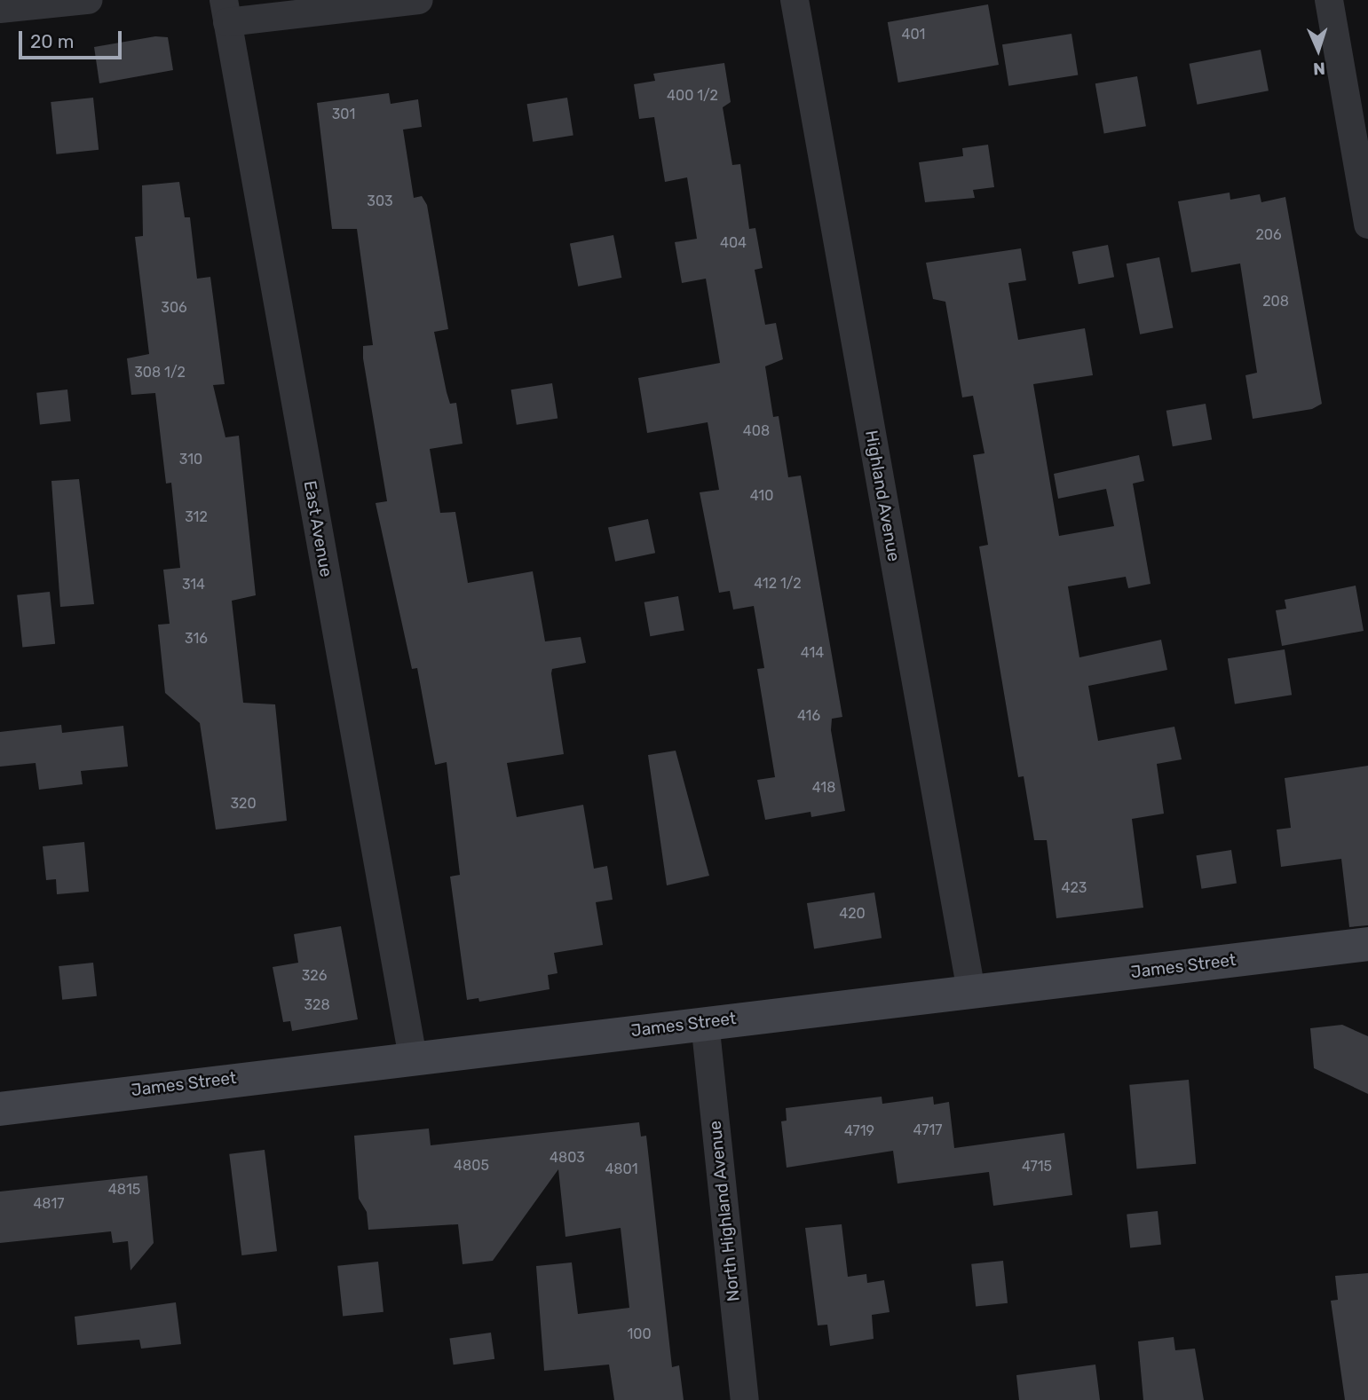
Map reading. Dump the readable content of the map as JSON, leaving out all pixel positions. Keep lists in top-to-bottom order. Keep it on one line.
{"streets":{"street":["Highland Avenue","East Avenue","James Street","North Highland Avenue"]},"crossings":[["Highland Avenue","James Street"],["East Avenue","James Street"],["James Street","North Highland Avenue"]],"house_numbers":["401","400 1/2","301","303","206","404","208","306","308 1/2","408","310","410","312","412 1/2","314","316","414","416","418","320","423","420","326","328","4717","4719","4803","4805","4715","4801","4815","4817","100"],"scale_bar":"20 m","north":"bottom"}
